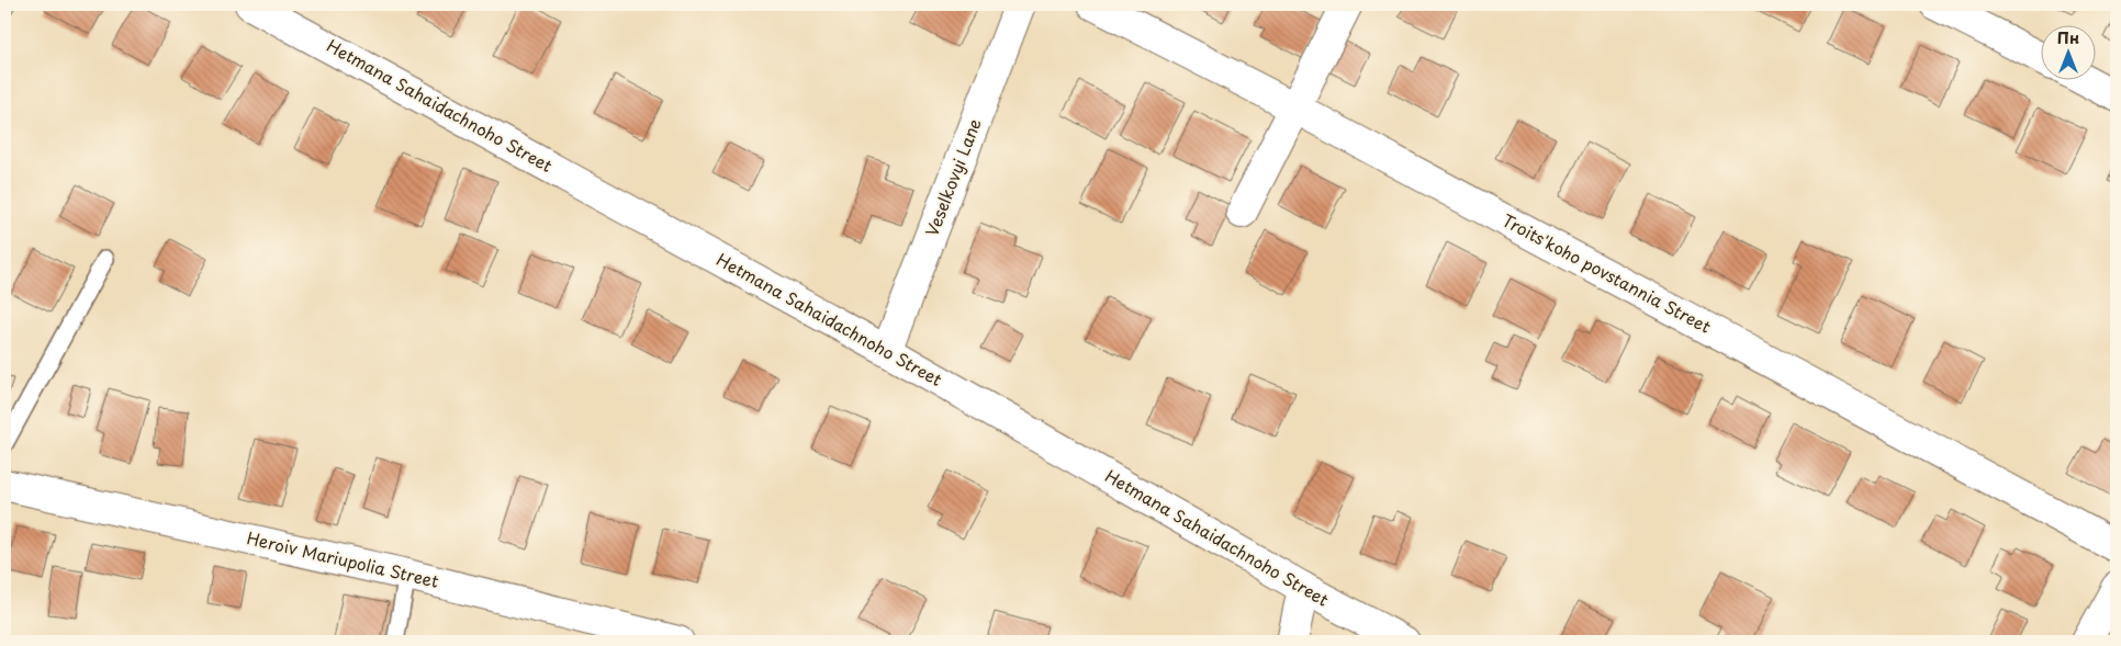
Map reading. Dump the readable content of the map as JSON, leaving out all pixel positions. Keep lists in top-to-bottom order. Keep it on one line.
{"streets":{"street":["Hetmana Sahaidachnoho Street","Veselkovyi Lane","Troits'koho povstannia Street","Heroiv Mariupolia Street"]},"crossings":[["Hetmana Sahaidachnoho Street","Veselkovyi Lane"]],"north":"top"}
